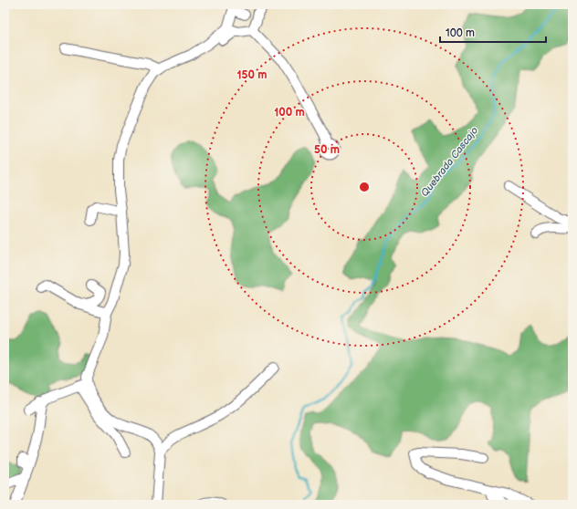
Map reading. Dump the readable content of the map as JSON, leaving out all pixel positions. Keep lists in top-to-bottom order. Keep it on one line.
{"water":["Quebrada Cascajo"],"scale_bar":"100 m","rings":["150 m","100 m","50 m"]}
